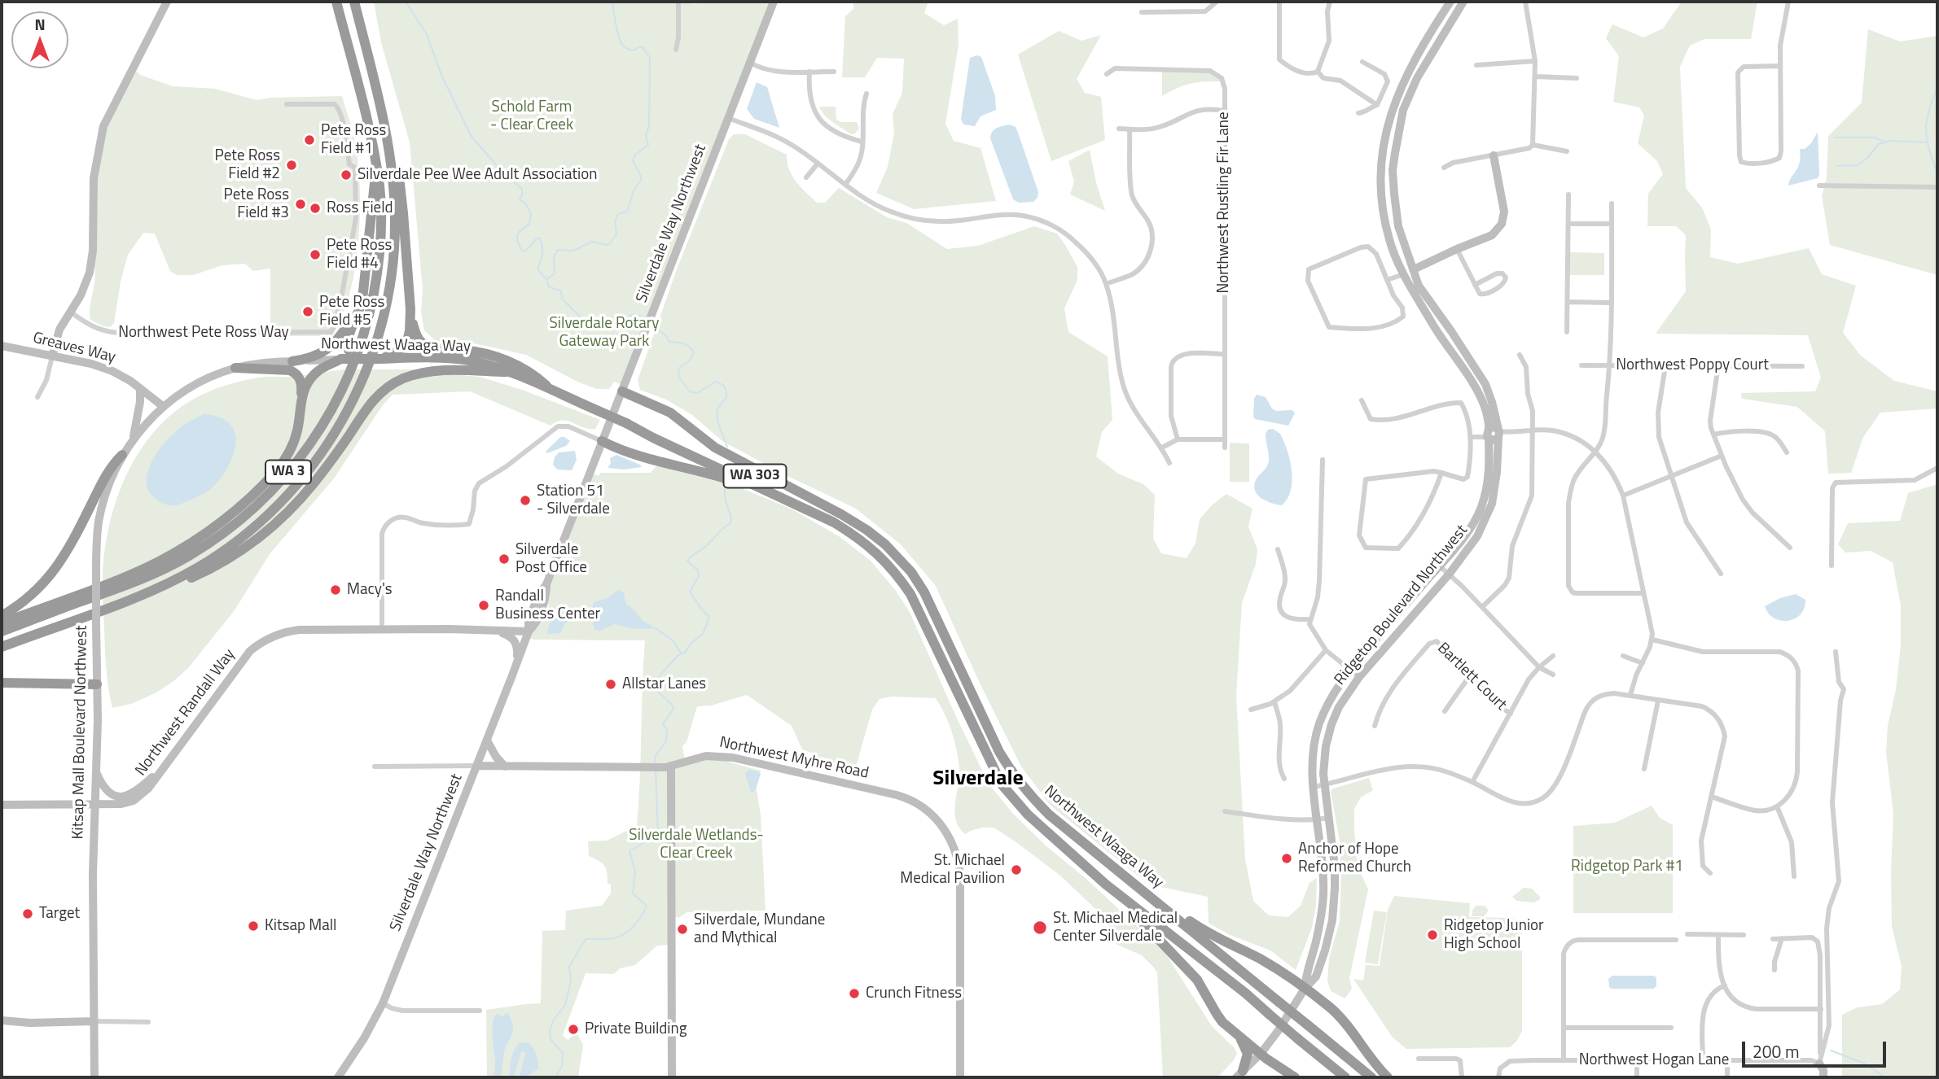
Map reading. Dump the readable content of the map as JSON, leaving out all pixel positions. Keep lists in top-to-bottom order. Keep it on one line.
{"streets":{"highway":["Northwest Waaga Way","WA 3","WA 303"],"main road":["Silverdale Way Northwest","Greaves Way","Ridgetop Boulevard Northwest","Northwest Randall Way","Kitsap Mall Boulevard Northwest","Northwest Myhre Road"],"street":["Northwest Rustling Fir Lane","Northwest Pete Ross Way","Northwest Poppy Court","Bartlett Court","Northwest Hogan Lane"]},"crossings":[["Silverdale Way Northwest","Northwest Randall Way"],["Silverdale Way Northwest","Northwest Myhre Road"],["Northwest Waaga Way","Greaves Way"],["Northwest Waaga Way","WA 303"],["Northwest Waaga Way","Kitsap Mall Boulevard Northwest"],["Greaves Way","Kitsap Mall Boulevard Northwest"],["Northwest Randall Way","Kitsap Mall Boulevard Northwest"]],"districts":["Silverdale"],"parks":["Schold Farm - Clear Creek","Silverdale Rotary Gateway Park","Silverdale Wetlands- Clear Creek","Ridgetop Park #1"],"places":["Pete Ross Field #1","Pete Ross Field #2","Silverdale Pee Wee Adult Association","Pete Ross Field #3","Ross Field","Pete Ross Field #4","Pete Ross Field #5","Station 51 - Silverdale","Silverdale Post Office","Macy's","Randall Business Center","Allstar Lanes","Anchor of Hope Reformed Church","St. Michael Medical Pavilion","Target","Kitsap Mall","St. Michael Medical Center Silverdale","Silverdale, Mundane and Mythical","Ridgetop Junior High School","Crunch Fitness","Private Building"],"scale_bar":"200 m","north":"top"}
